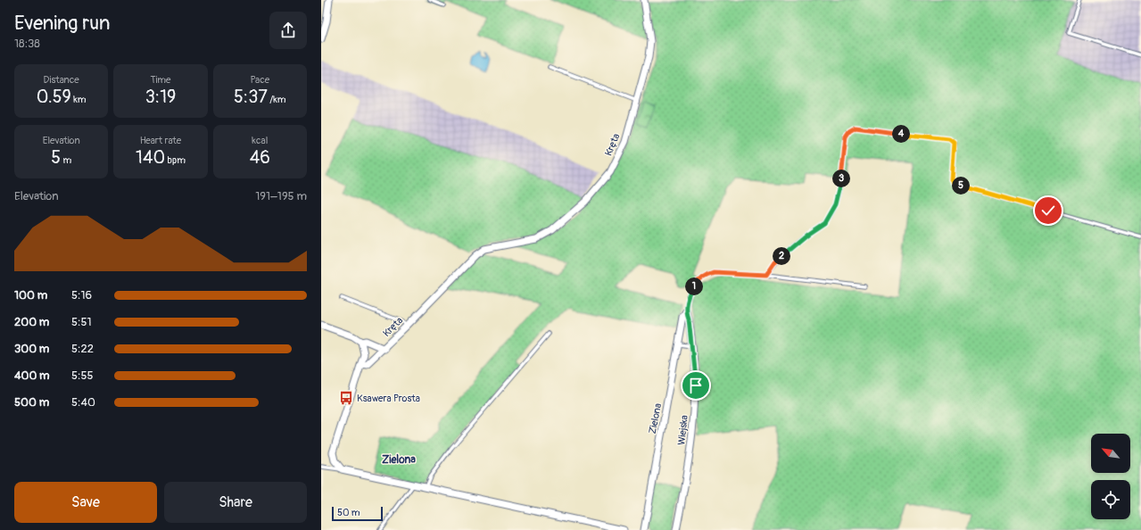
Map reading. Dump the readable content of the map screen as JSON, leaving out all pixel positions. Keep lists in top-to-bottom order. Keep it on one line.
{"streets":{"street":["Kręta","Zielona","Wiejska"]},"crossings":[["Zielona","Wiejska"]],"districts":["Zielona"],"places":{"bus stop":["Ksawera Prosta"]},"scale_bar":"50 m","north":"top left","page":{"heading":["Evening run","18:38"],"stats":[["Distance","0.59 km"],["Time","3:19"],["Pace","5:37 /km"],["Elevation","5 m"],["Heart rate","140 bpm"],["kcal","46"]],"pins":["4","3","5","2","1"],"chart":["Elevation","191–195 m"],"list":[{"name":"100 m","note":"5:16"},{"name":"200 m","note":"5:51"},{"name":"300 m","note":"5:22"},{"name":"400 m","note":"5:55"},{"name":"500 m","note":"5:40"}],"buttons":["Save","Share"],"scale":"50 m"}}
